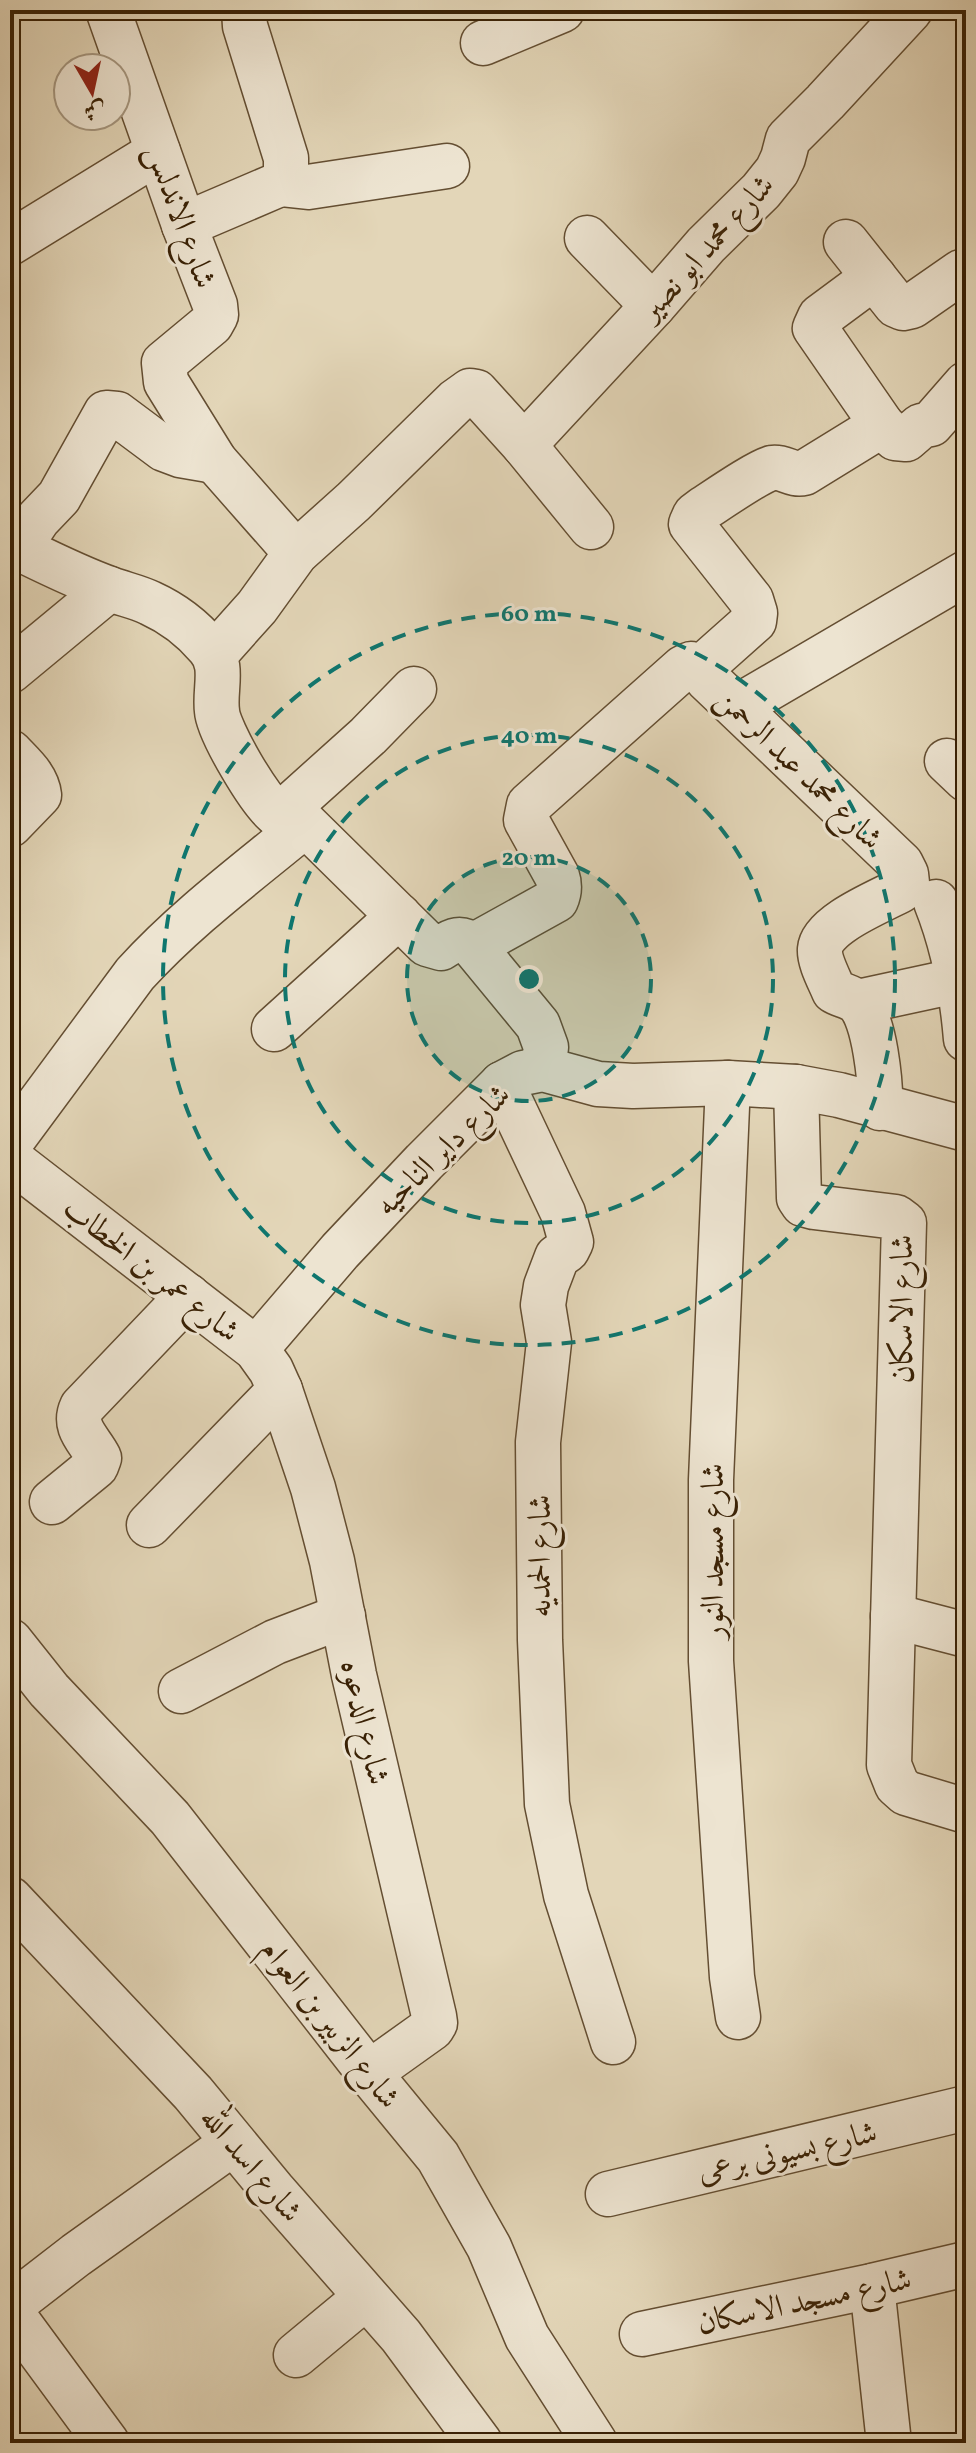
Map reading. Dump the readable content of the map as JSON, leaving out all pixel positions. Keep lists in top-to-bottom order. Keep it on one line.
{"streets":{"street":["شارع الاندلس","شارع محمد ابو نصير","شارع محمد عبد الرحمن","شارع داير الناحيه","شارع عمر بن الخطاب","شارع الاسكان","شارع مسجد النور","شارع الحمديه","شارع الدعوه","شارع الزبير بن العوام","شارع بسيونى برعى","شارع اسد الله","شارع مسجد الاسكان"]},"crossings":[["شارع محمد عبد الرحمن","شارع داير الناحيه"],["شارع داير الناحيه","شارع عمر بن الخطاب"],["شارع داير الناحيه","شارع الاسكان"],["شارع داير الناحيه","شارع مسجد النور"],["شارع داير الناحيه","شارع الحمديه"],["شارع داير الناحيه","شارع الدعوه"],["شارع عمر بن الخطاب","شارع الدعوه"],["شارع الدعوه","شارع الزبير بن العوام"]],"north":"bottom","rings":["60 m","40 m","20 m"]}
